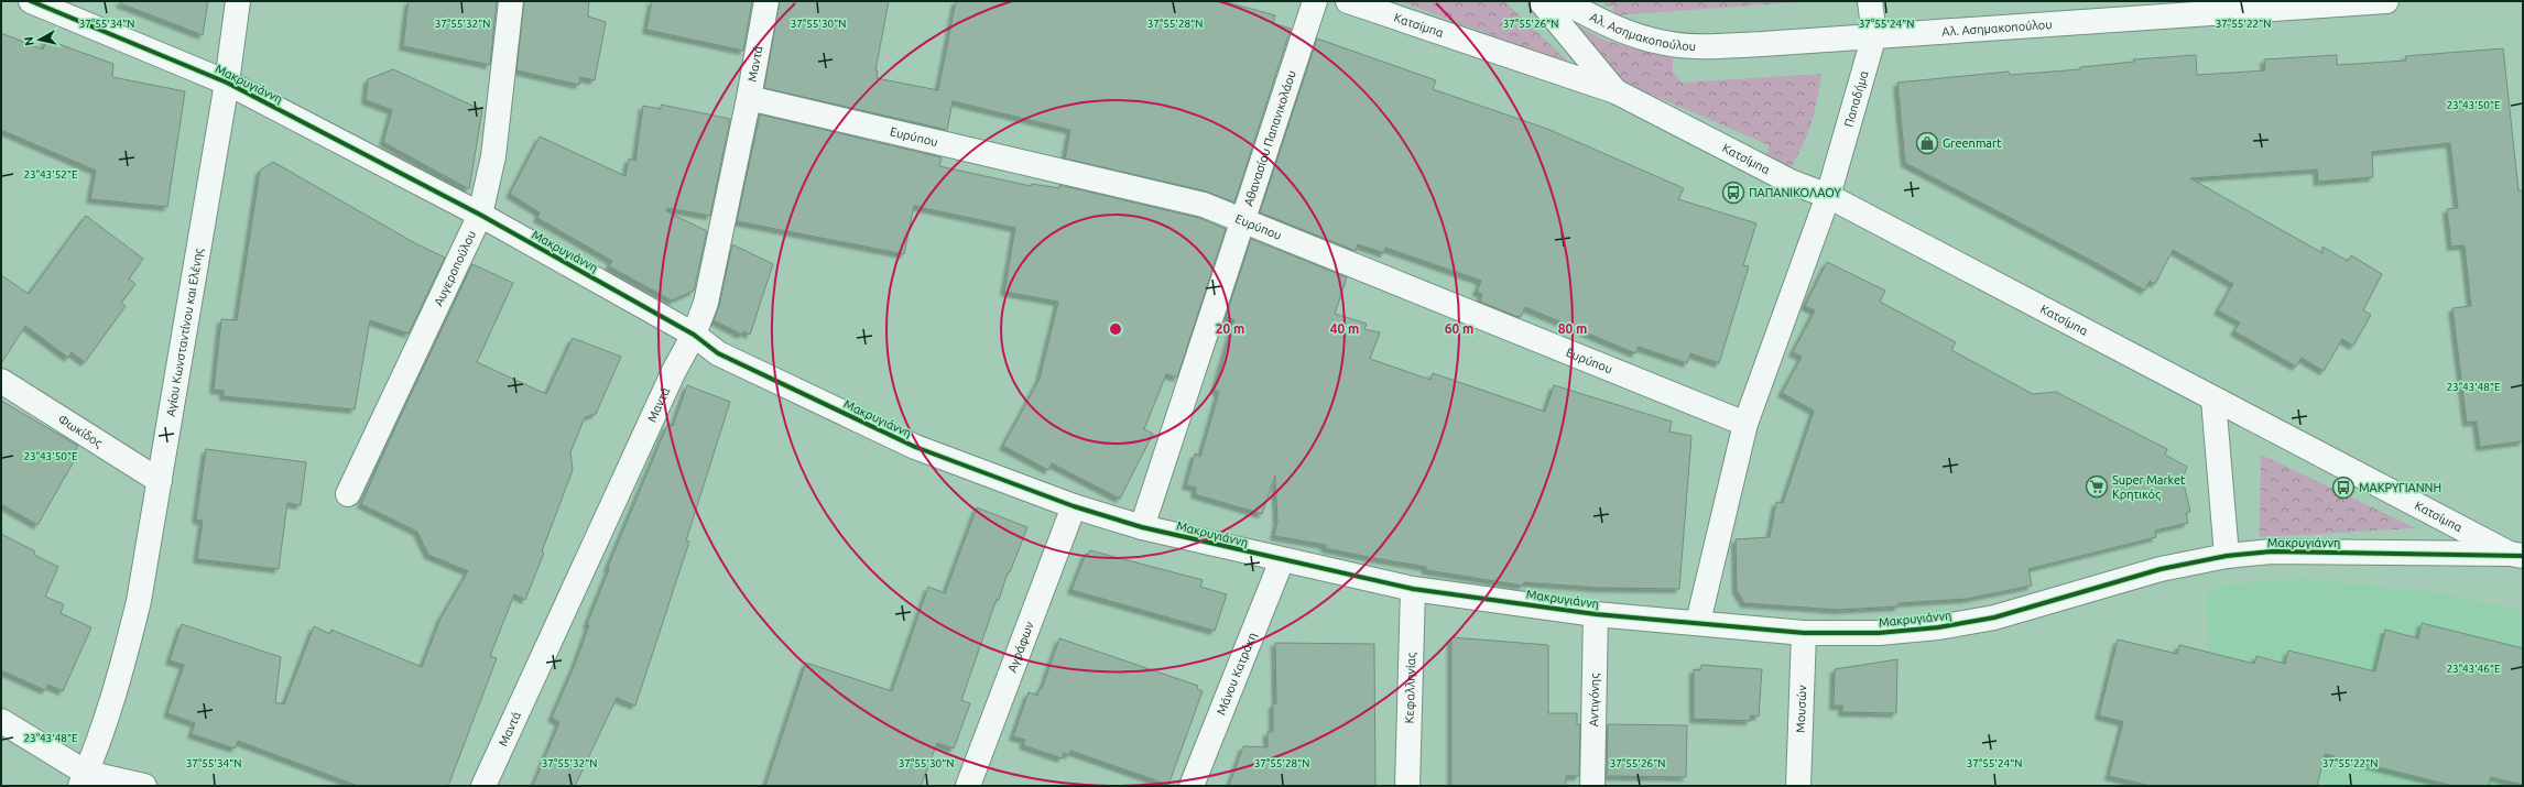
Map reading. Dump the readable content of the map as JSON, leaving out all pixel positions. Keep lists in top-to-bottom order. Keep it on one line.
{"streets":{"street":["Κατσίμπα","Αλ. Ασημακοπούλου","Μαντά","Μακρυγιάννη","Παπαδήμα","Ευρύπου","Αθανασίου Παπανικολάου","Αυγεροπούλου","Αγίου Κωνσταντίνου και Ελένης","Φωκίδος","Αγράφων","Μάνου Κατράκη","Κεφαλληνίας","Αντιγόνης","Μουσών"]},"crossings":[["Κατσίμπα","Μακρυγιάννη"],["Κατσίμπα","Παπαδήμα"],["Αλ. Ασημακοπούλου","Παπαδήμα"],["Μαντά","Μακρυγιάννη"],["Μαντά","Ευρύπου"],["Μακρυγιάννη","Παπαδήμα"],["Μακρυγιάννη","Αθανασίου Παπανικολάου"],["Μακρυγιάννη","Αυγεροπούλου"],["Μακρυγιάννη","Αγίου Κωνσταντίνου και Ελένης"],["Μακρυγιάννη","Αγράφων"],["Μακρυγιάννη","Μάνου Κατράκη"],["Μακρυγιάννη","Κεφαλληνίας"],["Μακρυγιάννη","Αντιγόνης"],["Μακρυγιάννη","Μουσών"],["Παπαδήμα","Ευρύπου"],["Ευρύπου","Αθανασίου Παπανικολάου"],["Αγίου Κωνσταντίνου και Ελένης","Φωκίδος"]],"places":{"shop":["Greenmart"],"bus stop":["ΠΑΠΑΝΙΚΟΛΑΟΥ","ΜΑΚΡΥΓΙΑΝΝΗ"],"supermarket":["Super Market Κρητικός"]},"north":"left","coordinates":["37°55'34\"N","37°55'32\"N","37°55'30\"N","37°55'28\"N","37°55'26\"N","37°55'24\"N","37°55'22\"N","23°43'50\"E","23°43'52\"E","23°43'48\"E","23°43'46\"E"],"rings":["20 m","40 m","60 m","80 m"]}
